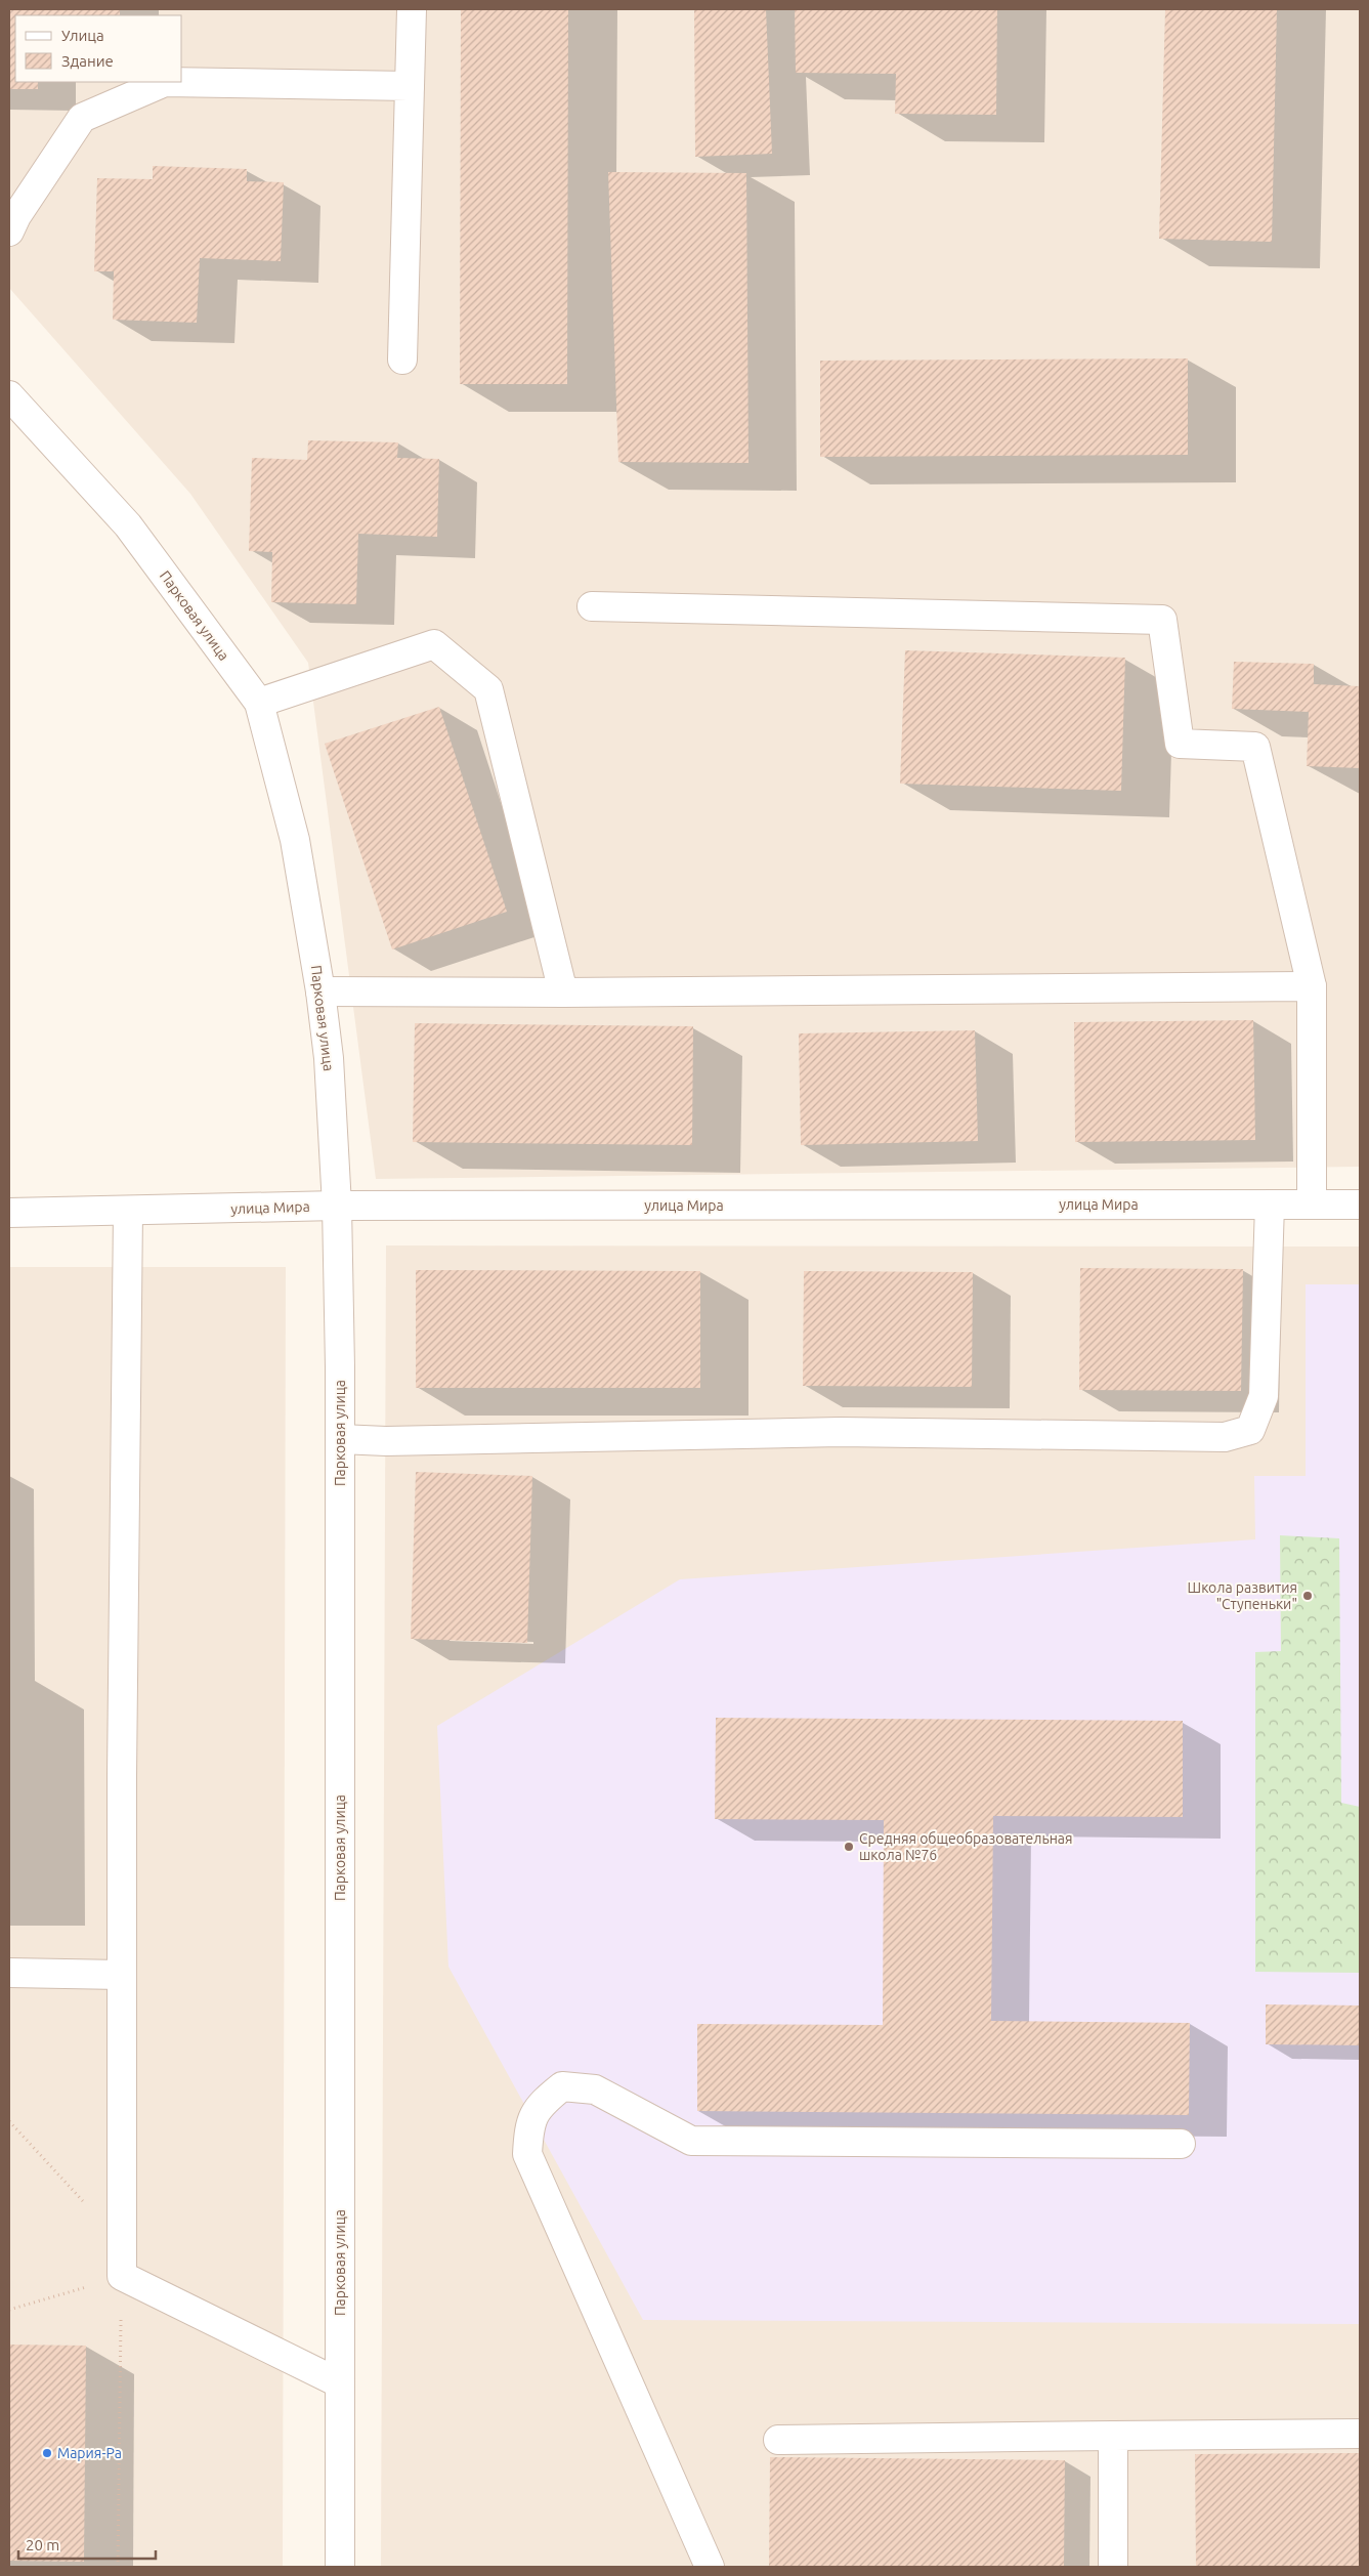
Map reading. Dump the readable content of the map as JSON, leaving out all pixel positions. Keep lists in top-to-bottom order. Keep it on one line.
{"streets":{"street":["Парковая улица","улица Мира"]},"crossings":[["Парковая улица","улица Мира"]],"places":["Школа развития \"Ступеньки\"","Средняя общеобразовательная школа №76","Мария-Ра"],"legend":["Улица","Здание"],"scale_bar":"20 m"}
